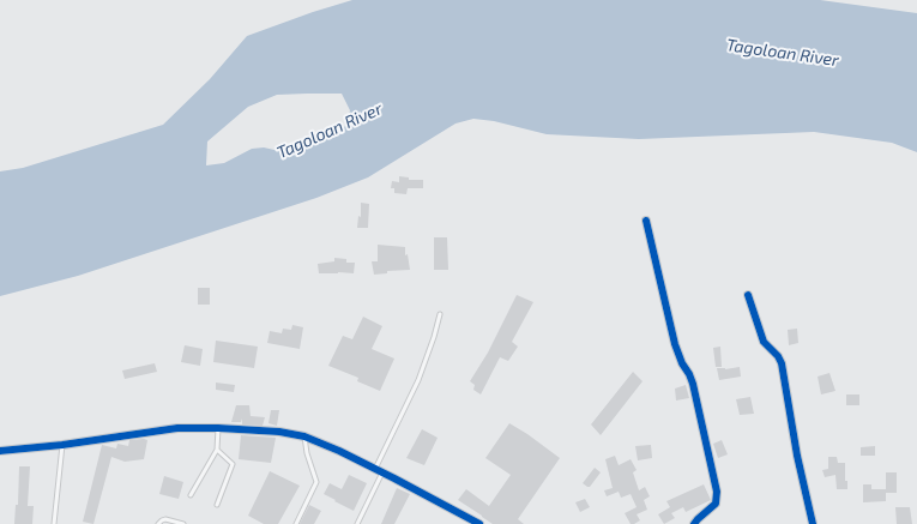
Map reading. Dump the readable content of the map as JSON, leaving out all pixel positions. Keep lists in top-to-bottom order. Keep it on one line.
{"water":["Tagoloan River"]}
